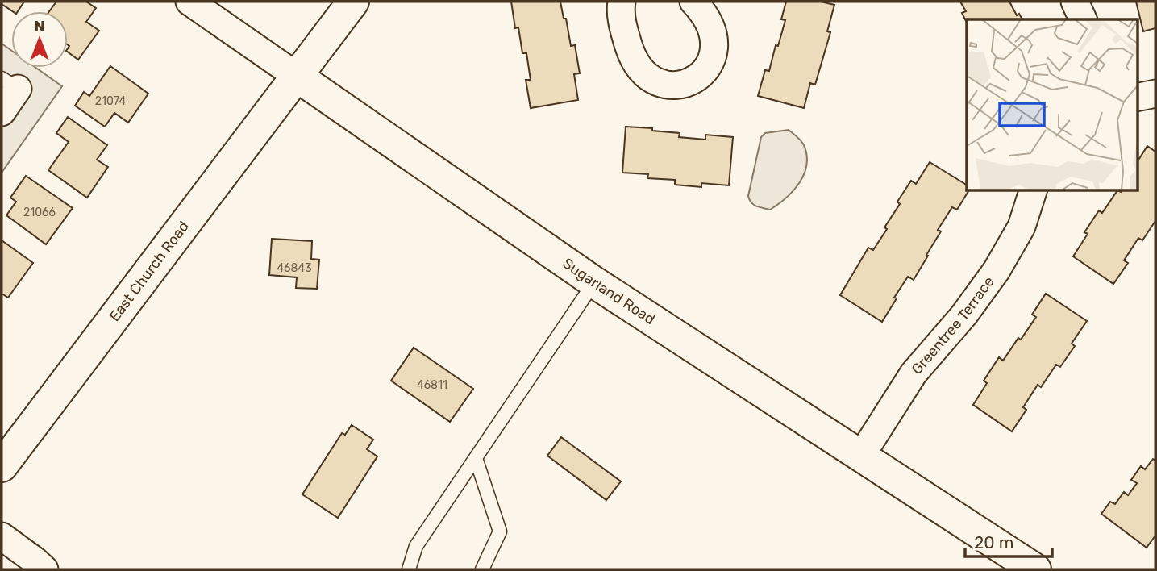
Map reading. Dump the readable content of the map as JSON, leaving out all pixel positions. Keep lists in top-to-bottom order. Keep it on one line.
{"streets":{"street":["East Church Road","Sugarland Road","Greentree Terrace"]},"crossings":[["East Church Road","Sugarland Road"],["Sugarland Road","Greentree Terrace"]],"house_numbers":["21074","21066","46843","46811"],"scale_bar":"20 m","north":"top"}
